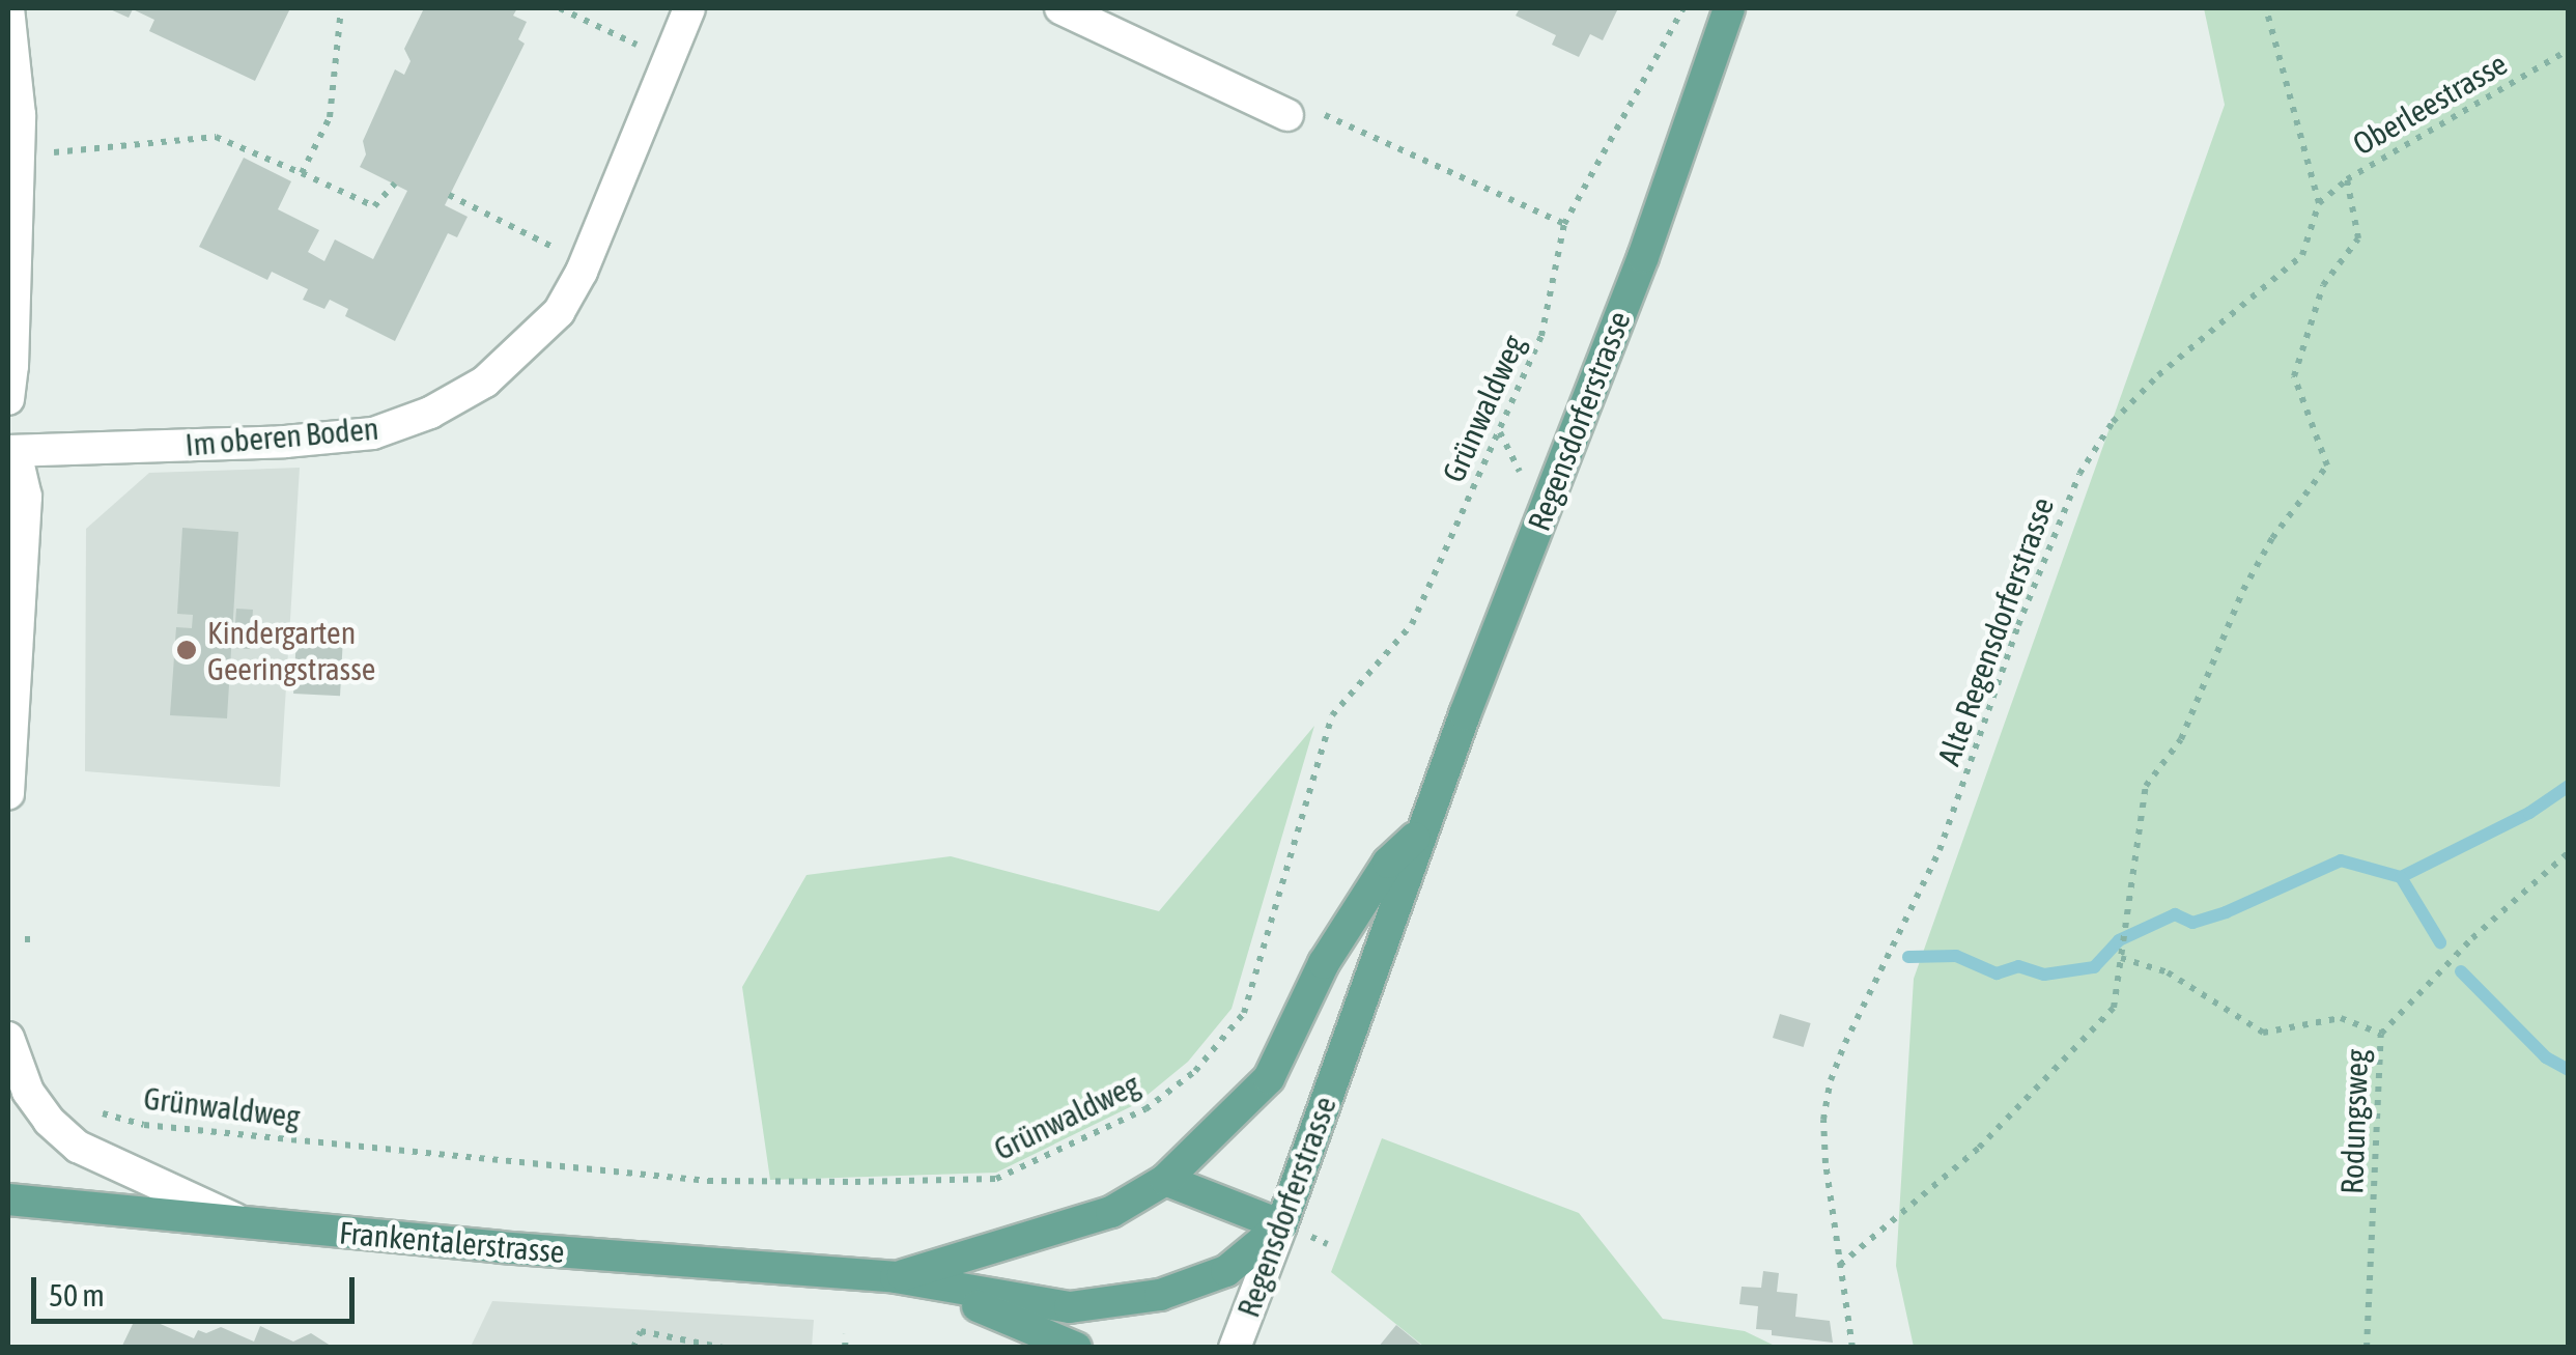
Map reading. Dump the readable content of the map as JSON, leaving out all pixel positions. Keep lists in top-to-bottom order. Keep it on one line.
{"streets":{"main road":["Regensdorferstrasse","Frankentalerstrasse"],"street":["Im oberen Boden"],"path":["Oberleestrasse","Grünwaldweg","Alte Regensdorferstrasse","Rodungsweg"]},"crossings":[["Oberleestrasse","Alte Regensdorferstrasse"],["Regensdorferstrasse","Frankentalerstrasse"]],"places":["Kindergarten Geeringstrasse"],"scale_bar":"50 m"}
